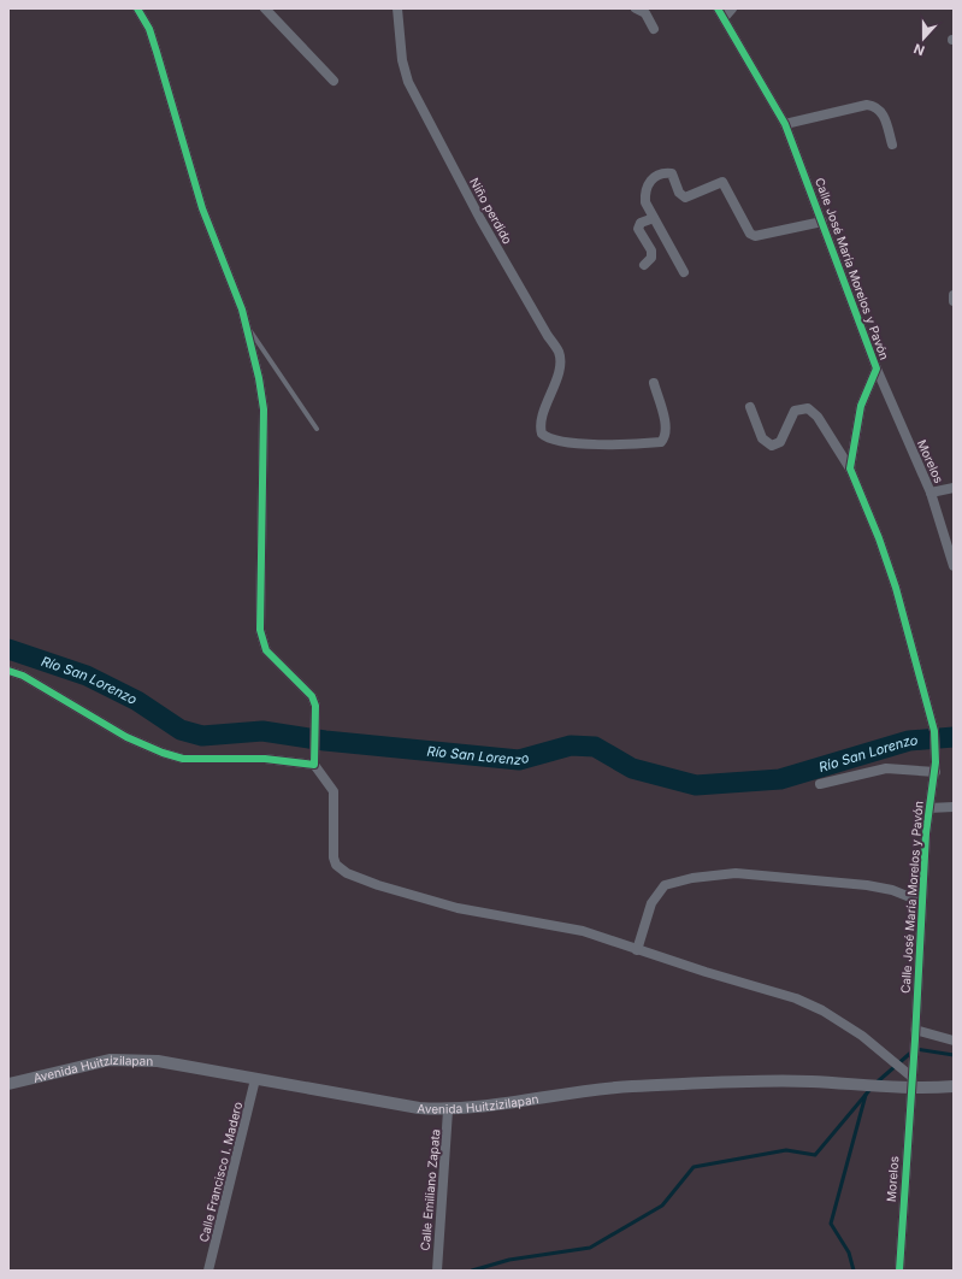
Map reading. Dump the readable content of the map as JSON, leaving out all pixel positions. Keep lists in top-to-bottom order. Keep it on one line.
{"streets":{"street":["Niño perdido","Calle José María Morelos y Pavón","Morelos","Avenida Huitzizilapan","Calle Francisco I. Madero","Calle Emiliano Zapata"]},"crossings":[["Calle José María Morelos y Pavón","Morelos"],["Calle José María Morelos y Pavón","Avenida Huitzizilapan"],["Morelos","Avenida Huitzizilapan"],["Avenida Huitzizilapan","Calle Francisco I. Madero"],["Avenida Huitzizilapan","Calle Emiliano Zapata"]],"water":["Río San Lorenzo"],"north":"bottom"}
